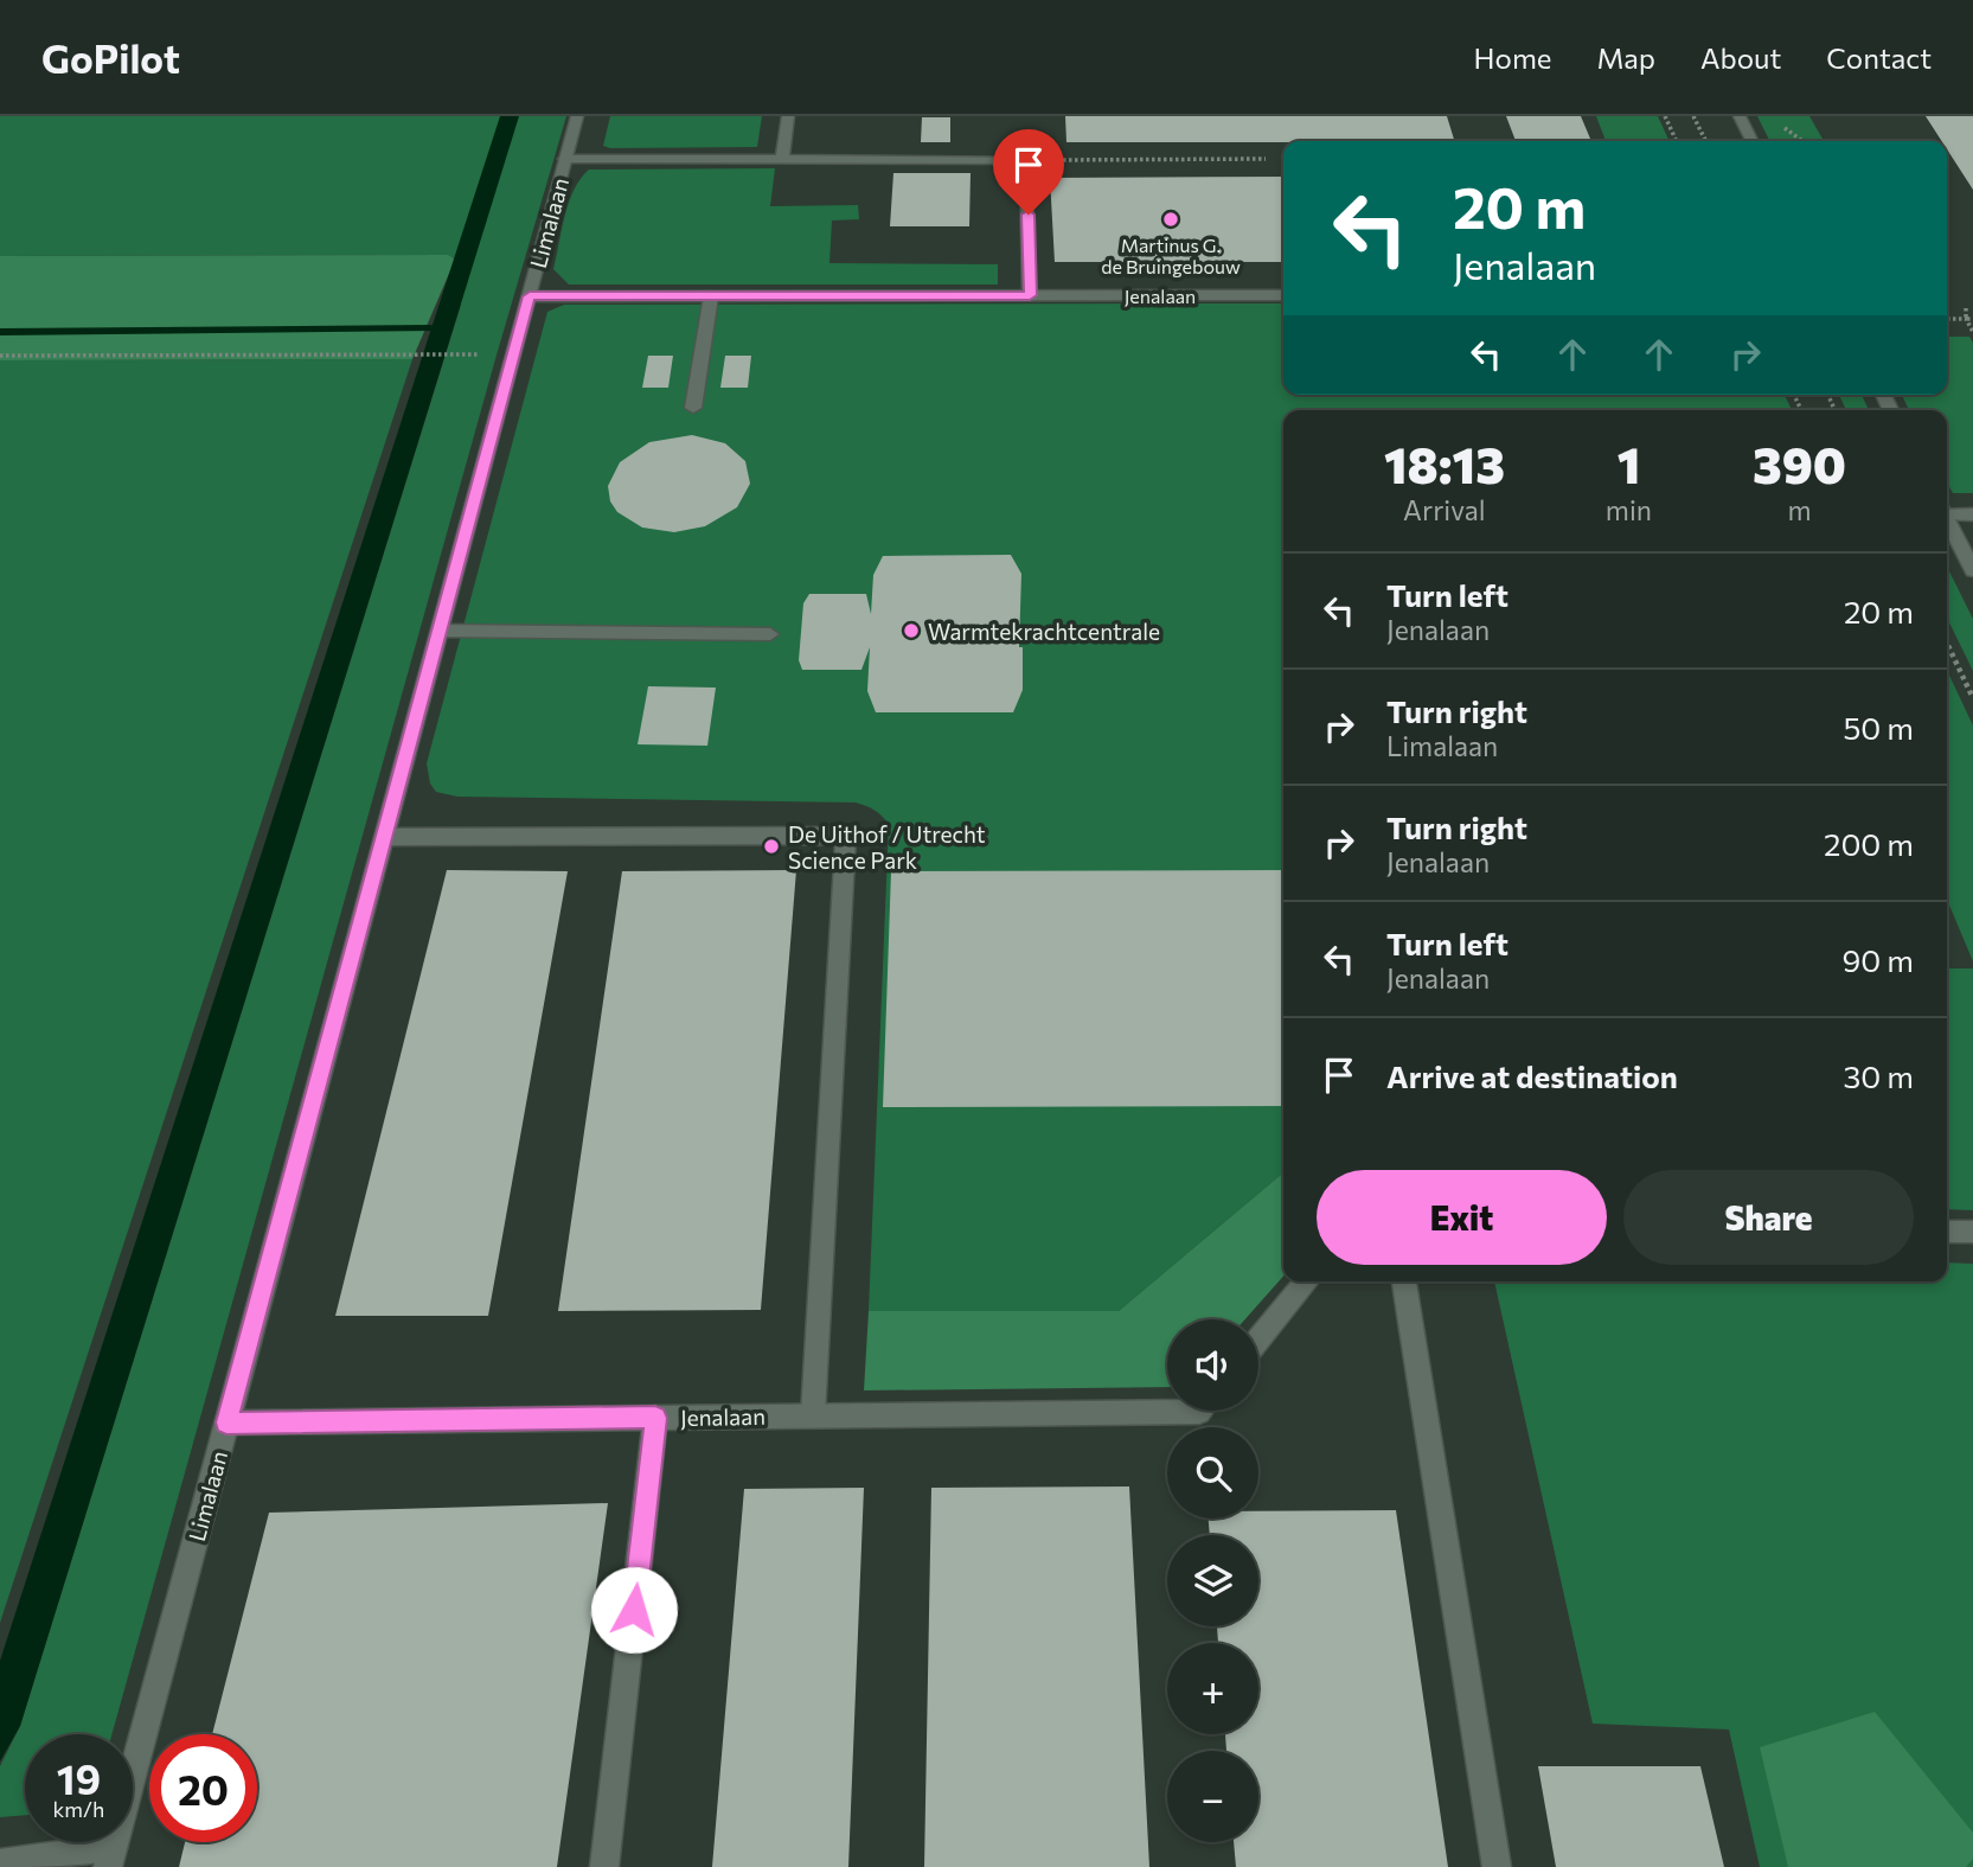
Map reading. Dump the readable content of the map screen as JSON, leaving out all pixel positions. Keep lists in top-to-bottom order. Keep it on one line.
{"streets":{"street":["Limalaan","Jenalaan"]},"crossings":[["Limalaan","Jenalaan"]],"places":["Martinus G. de Bruingebouw","Warmtekrachtcentrale","De Uithof / Utrecht Science Park"],"page":{"header":"GoPilot","nav":["Home","Map","About","Contact"],"turn":["20 m","Jenalaan"],"eta":["18:13","Arrival","1","min","390","m"],"list":[{"name":"Turn left","note":"Jenalaan","value":"20 m"},{"name":"Turn right","note":"Limalaan","value":"50 m"},{"name":"Turn right","note":"Jenalaan","value":"200 m"},{"name":"Turn left","note":"Jenalaan","value":"90 m"},{"name":"Arrive at destination","value":"30 m"}],"buttons":["Exit","Share"],"map_buttons":["+","−"],"speed":"19 km/h","limit":"20"}}
